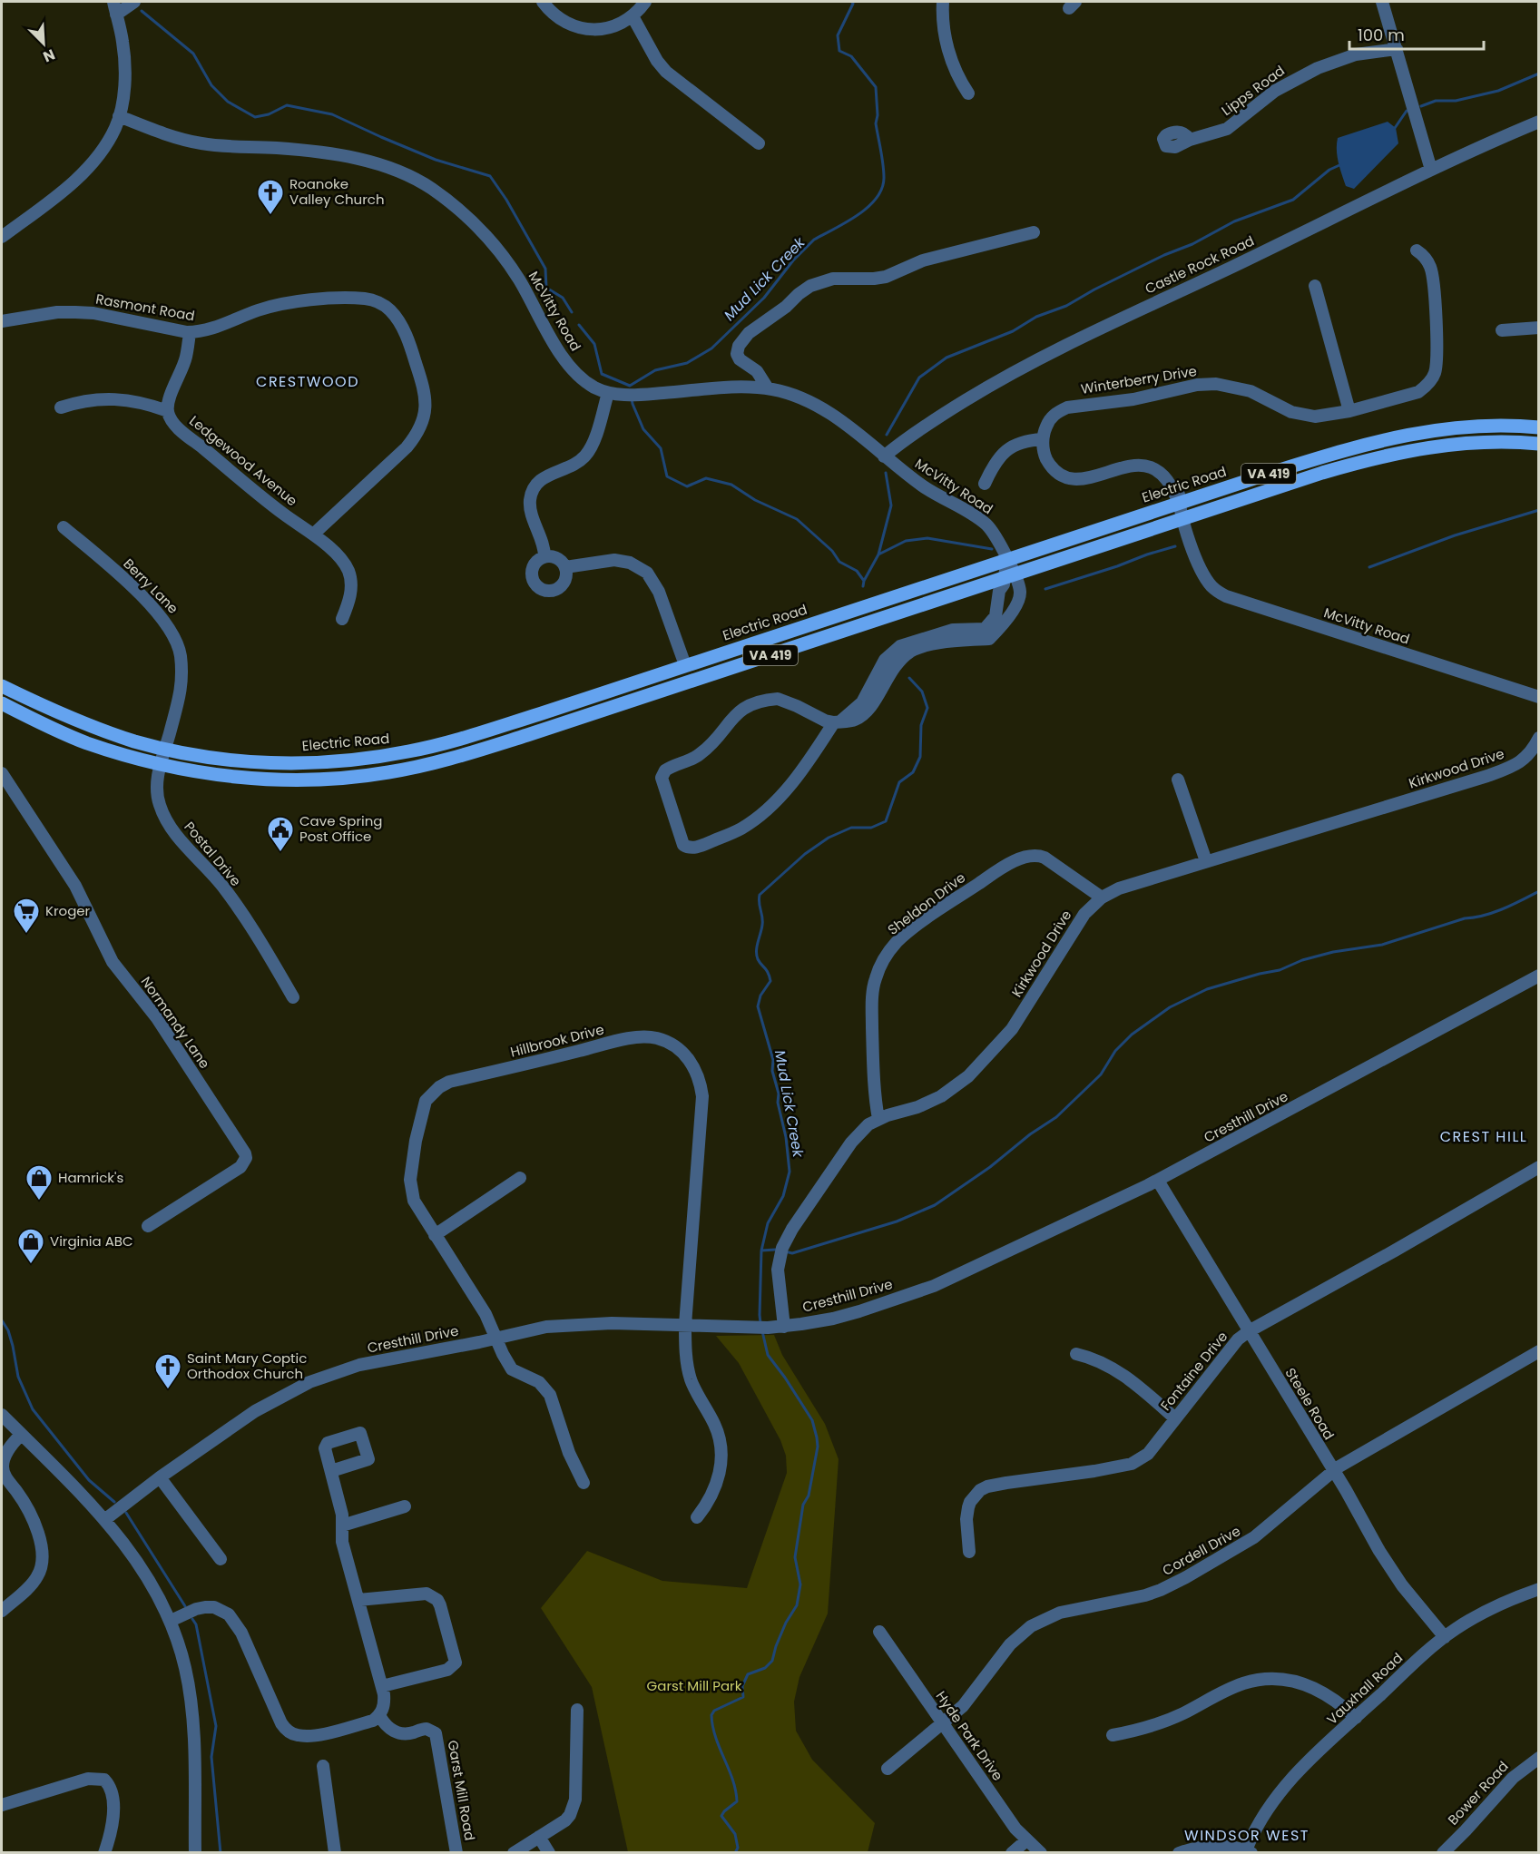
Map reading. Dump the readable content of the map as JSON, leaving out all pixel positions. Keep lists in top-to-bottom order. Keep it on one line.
{"streets":{"main road":["VA 419","Electric Road"],"street":["Lipps Road","Castle Rock Road","Rasmont Road","McVitty Road","Winterberry Drive","Ledgewood Avenue","Berry Lane","Kirkwood Drive","Postal Drive","Sheldon Drive","Normandy Lane","Hillbrook Drive","Cresthill Drive","Fontaine Drive","Steele Road","Cordell Drive","Vauxhall Road","Hyde Park Drive","Garst Mill Road","Bower Road"]},"crossings":[["Castle Rock Road","McVitty Road"],["Rasmont Road","Ledgewood Avenue"],["McVitty Road","VA 419"],["McVitty Road","Electric Road"],["VA 419","Postal Drive"],["Electric Road","Berry Lane"],["Electric Road","Postal Drive"],["Berry Lane","Postal Drive"],["Kirkwood Drive","Sheldon Drive"],["Kirkwood Drive","Cresthill Drive"],["Hillbrook Drive","Cresthill Drive"],["Cresthill Drive","Steele Road"],["Fontaine Drive","Steele Road"],["Steele Road","Cordell Drive"],["Steele Road","Vauxhall Road"],["Cordell Drive","Hyde Park Drive"]],"districts":["CRESTWOOD","CREST HILL","WINDSOR WEST"],"water":["Mud Lick Creek"],"parks":["Garst Mill Park"],"places":{"church":["Roanoke Valley Church","Saint Mary Coptic Orthodox Church"],"public building":["Cave Spring Post Office"],"supermarket":["Kroger"],"shop":["Hamrick's","Virginia ABC"]},"scale_bar":"100 m","north":"bottom right"}
